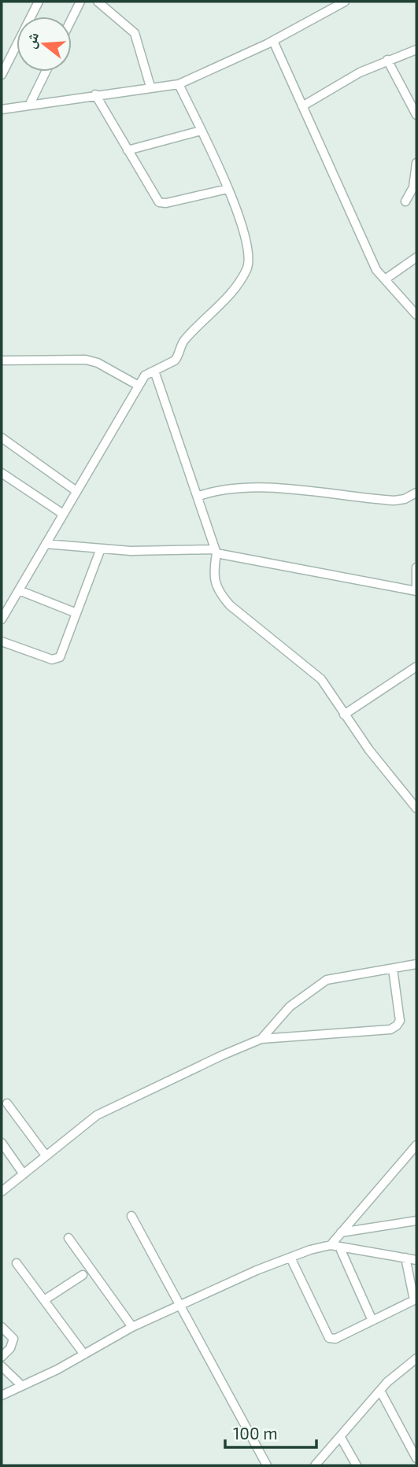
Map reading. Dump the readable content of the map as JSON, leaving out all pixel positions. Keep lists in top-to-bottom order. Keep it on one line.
{"scale_bar":"100 m","north":"left"}
